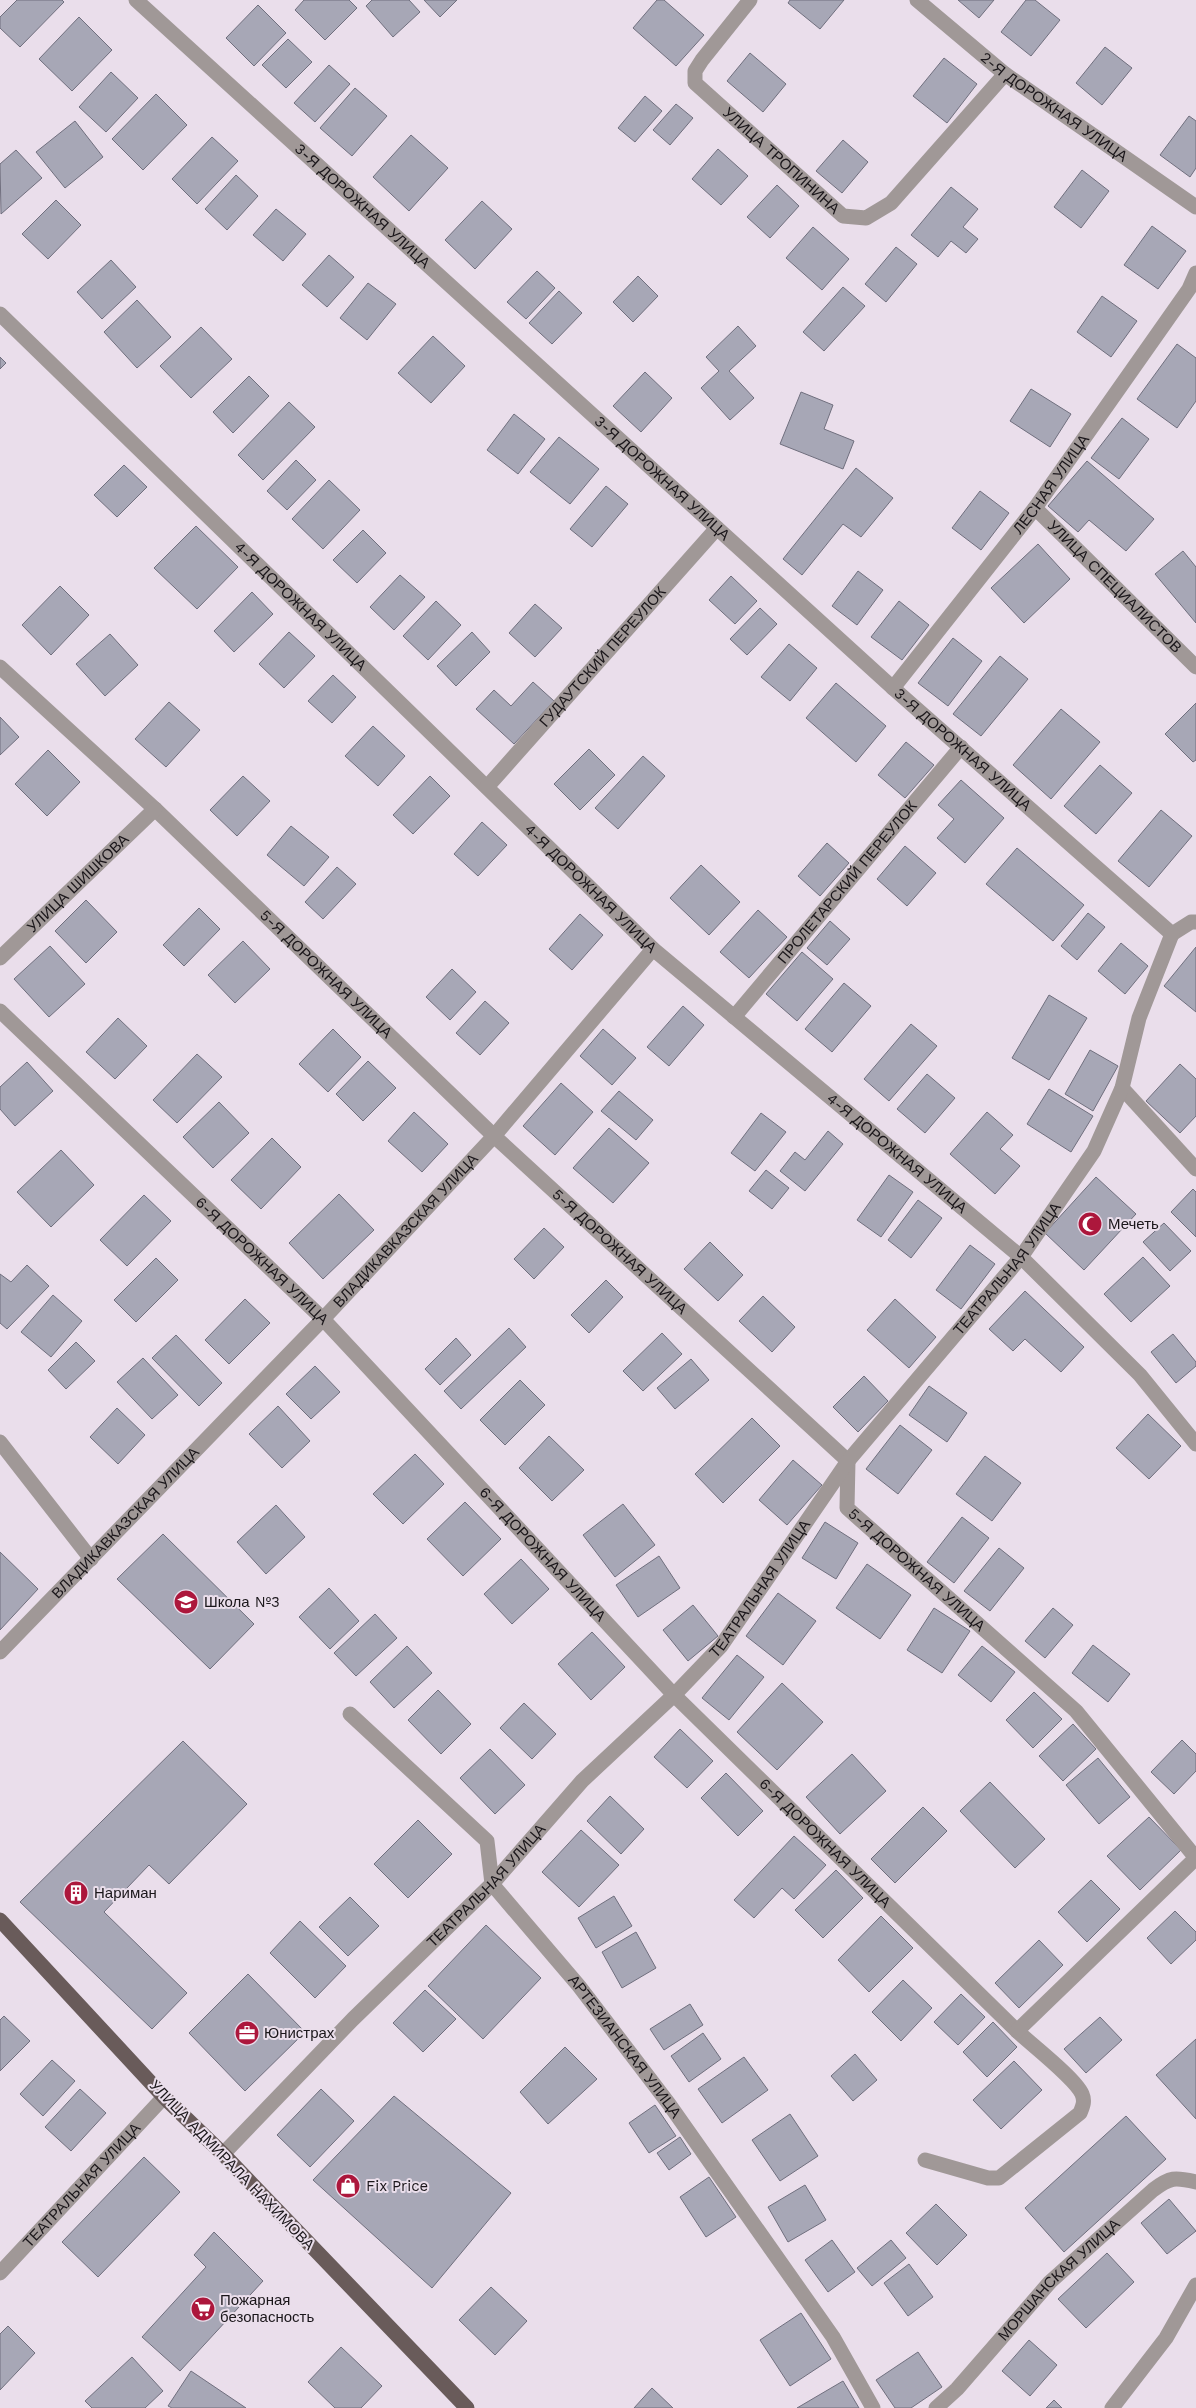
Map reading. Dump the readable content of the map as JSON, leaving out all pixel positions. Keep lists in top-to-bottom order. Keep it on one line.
{"streets":{"main road":["УЛИЦА АДМИРАЛА НАХИМОВА"],"street":["2-Я ДОРОЖНАЯ УЛИЦА","УЛИЦА ТРОПИНИНА","3-Я ДОРОЖНАЯ УЛИЦА","ЛЕСНАЯ УЛИЦА","УЛИЦА СПЕЦИАЛИСТОВ","4-Я ДОРОЖНАЯ УЛИЦА","ГУДАУТСКИЙ ПЕРЕУЛОК","ПРОЛЕТАРСКИЙ ПЕРЕУЛОК","УЛИЦА ШИШКОВА","5-Я ДОРОЖНАЯ УЛИЦА","ВЛАДИКАВКАЗСКАЯ УЛИЦА","6-Я ДОРОЖНАЯ УЛИЦА","ТЕАТРАЛЬНАЯ УЛИЦА","АРТЕЗИАНСКАЯ УЛИЦА","МОРШАНСКАЯ УЛИЦА"]},"crossings":[["2-Я ДОРОЖНАЯ УЛИЦА","УЛИЦА ТРОПИНИНА"],["3-Я ДОРОЖНАЯ УЛИЦА","ЛЕСНАЯ УЛИЦА"],["3-Я ДОРОЖНАЯ УЛИЦА","ГУДАУТСКИЙ ПЕРЕУЛОК"],["3-Я ДОРОЖНАЯ УЛИЦА","ПРОЛЕТАРСКИЙ ПЕРЕУЛОК"],["3-Я ДОРОЖНАЯ УЛИЦА","ТЕАТРАЛЬНАЯ УЛИЦА"],["ЛЕСНАЯ УЛИЦА","УЛИЦА СПЕЦИАЛИСТОВ"],["4-Я ДОРОЖНАЯ УЛИЦА","ГУДАУТСКИЙ ПЕРЕУЛОК"],["4-Я ДОРОЖНАЯ УЛИЦА","ПРОЛЕТАРСКИЙ ПЕРЕУЛОК"],["4-Я ДОРОЖНАЯ УЛИЦА","ВЛАДИКАВКАЗСКАЯ УЛИЦА"],["4-Я ДОРОЖНАЯ УЛИЦА","ТЕАТРАЛЬНАЯ УЛИЦА"],["УЛИЦА ШИШКОВА","5-Я ДОРОЖНАЯ УЛИЦА"],["5-Я ДОРОЖНАЯ УЛИЦА","ВЛАДИКАВКАЗСКАЯ УЛИЦА"],["5-Я ДОРОЖНАЯ УЛИЦА","ТЕАТРАЛЬНАЯ УЛИЦА"],["ВЛАДИКАВКАЗСКАЯ УЛИЦА","6-Я ДОРОЖНАЯ УЛИЦА"],["6-Я ДОРОЖНАЯ УЛИЦА","ТЕАТРАЛЬНАЯ УЛИЦА"],["ТЕАТРАЛЬНАЯ УЛИЦА","АРТЕЗИАНСКАЯ УЛИЦА"],["ТЕАТРАЛЬНАЯ УЛИЦА","УЛИЦА АДМИРАЛА НАХИМОВА"]],"places":{"mosque":["Мечеть"],"school or university":["Школа №3"],"building":["Нариман"],"office":["Юнистрах"],"shop":["Fix Price"],"supermarket":["Пожарная безопасность"]}}
